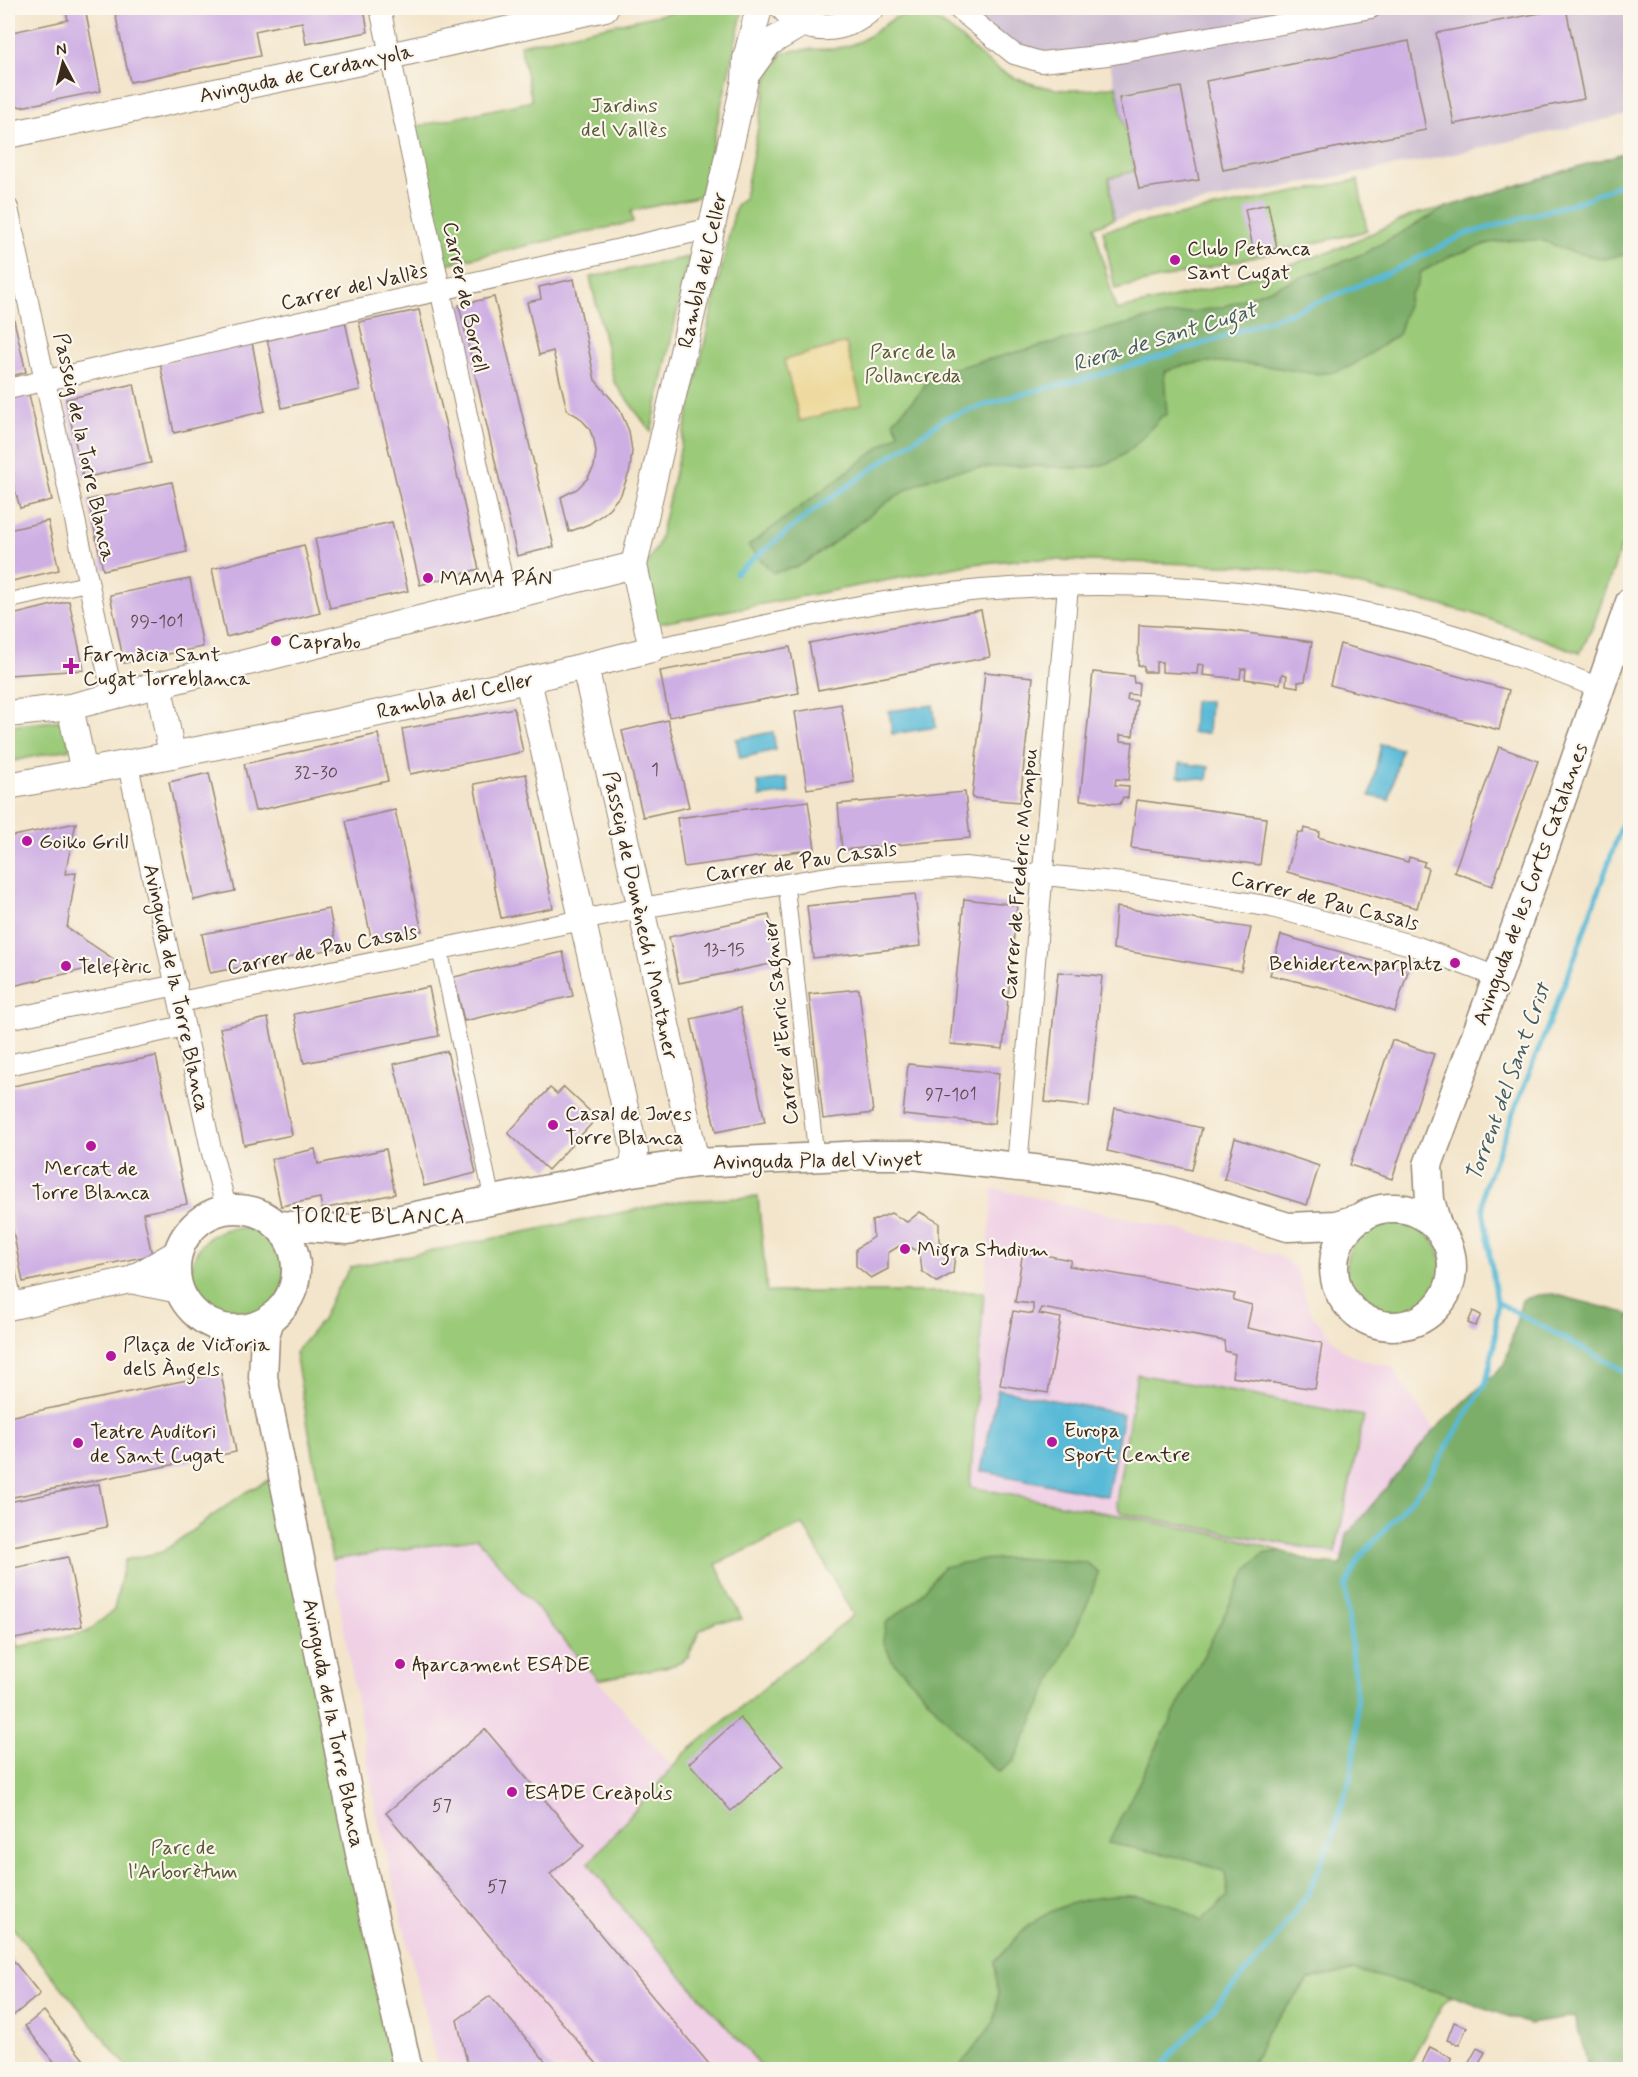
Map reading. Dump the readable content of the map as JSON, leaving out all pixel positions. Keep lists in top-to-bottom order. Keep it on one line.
{"streets":{"main road":["Avinguda de les Corts Catalanes","Avinguda de la Torre Blanca","Avinguda Pla del Vinyet"],"street":["Avinguda de Cerdanyola","Rambla del Celler","Carrer del Vallès","Carrer de Borrell","Passeig de la Torre Blanca","Carrer de Pau Casals","Carrer de Frederic Mompou","Passeig de Domènech i Montaner","Carrer d'Enric Sagnier"]},"crossings":[["Avinguda de Cerdanyola","Carrer de Borrell"],["Rambla del Celler","Carrer del Vallès"],["Rambla del Celler","Passeig de Domènech i Montaner"],["Rambla del Celler","Avinguda de la Torre Blanca"],["Carrer del Vallès","Carrer de Borrell"],["Carrer del Vallès","Passeig de la Torre Blanca"],["Carrer de Pau Casals","Carrer de Frederic Mompou"],["Carrer de Pau Casals","Avinguda de les Corts Catalanes"],["Carrer de Pau Casals","Passeig de Domènech i Montaner"],["Carrer de Pau Casals","Avinguda de la Torre Blanca"],["Carrer de Pau Casals","Carrer d'Enric Sagnier"],["Carrer de Frederic Mompou","Avinguda Pla del Vinyet"],["Avinguda de les Corts Catalanes","Avinguda Pla del Vinyet"],["Passeig de Domènech i Montaner","Avinguda Pla del Vinyet"],["Avinguda de la Torre Blanca","Avinguda Pla del Vinyet"],["Carrer d'Enric Sagnier","Avinguda Pla del Vinyet"]],"districts":["TORRE BLANCA"],"water":["Riera de Sant Cugat","Torrent del Sant Crist"],"parks":["Jardins del Vallès","Parc de la Pollancreda","Parc de l'Arborètum"],"places":{"other":["Club Petanca Sant Cugat","MAMA PÁN","Caprabo","Goiko Grill","Behidertenparplatz","Telefèric","Casal de Joves Torre Blanca","Mercat de Torre Blanca","Migra Studium","Plaça de Victoria dels Àngels","Europa Sport Centre","Teatre Auditori de Sant Cugat","Aparcament ESADE","ESADE Creàpolis"],"health":["Farmàcia Sant Cugat Torreblanca"]},"house_numbers":["99-101","1","32-30","13-15","97-101","57","57"],"north":"top"}
